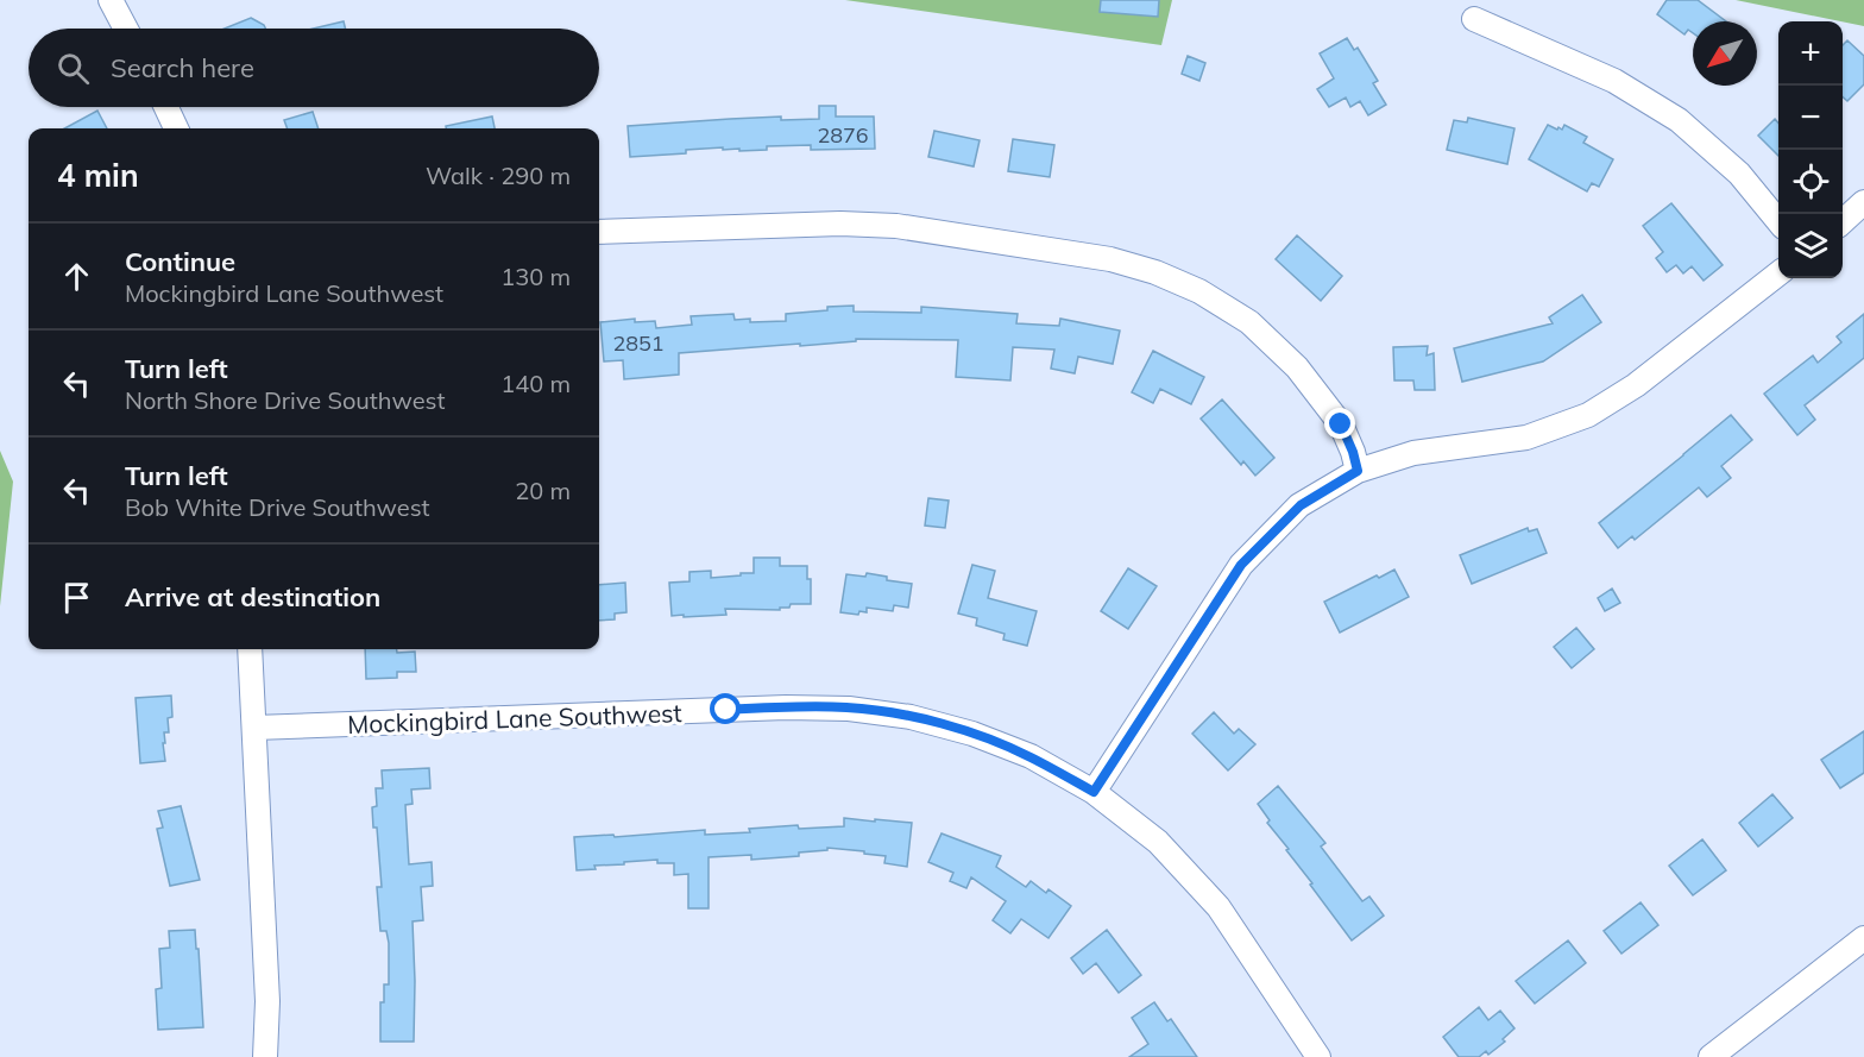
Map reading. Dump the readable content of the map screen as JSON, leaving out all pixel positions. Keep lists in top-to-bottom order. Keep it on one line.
{"streets":{"street":["Mockingbird Lane Southwest"]},"house_numbers":["2876","2851"],"north":"bottom left","page":{"map_buttons":["+","−"],"search":"Search here","heading":["4 min","Walk · 290 m"],"list":[["Continue","Mockingbird Lane Southwest","130 m"],["Turn left","North Shore Drive Southwest","140 m"],["Turn left","Bob White Drive Southwest","20 m"],"Arrive at destination"]}}
